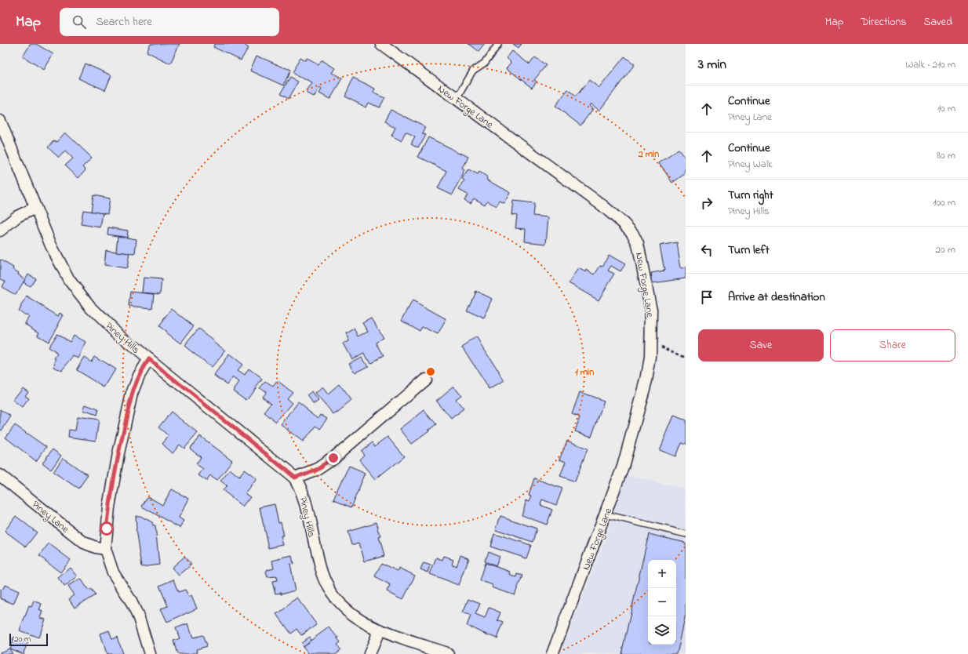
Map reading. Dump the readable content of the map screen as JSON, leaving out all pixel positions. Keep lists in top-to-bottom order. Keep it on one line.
{"streets":{"street":["New Forge Lane","Piney Hills","Piney Lane"]},"scale_bar":"20 m","page":{"header":"Map","search":"Search here","nav":["Map","Directions","Saved"],"heading":["3 min","Walk · 210 m"],"list":[["Continue","Piney Lane","10 m"],["Continue","Piney Walk","80 m"],["Turn right","Piney Hills","100 m"],["Turn left","20 m"],"Arrive at destination"],"buttons":["Save","Share"],"map_buttons":["+","−"],"scale":"20 m"},"rings":["2 min","1 min"]}
